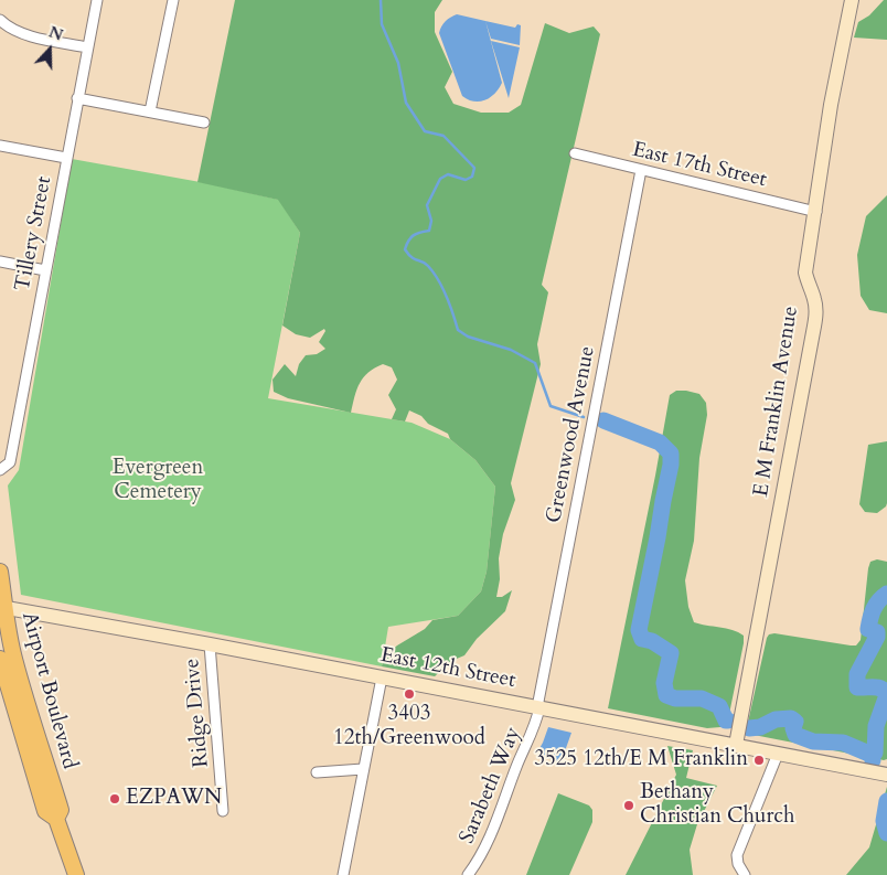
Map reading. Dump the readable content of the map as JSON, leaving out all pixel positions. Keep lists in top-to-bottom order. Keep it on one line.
{"streets":{"main road":["Airport Boulevard"],"street":["East 17th Street","Tillery Street","E M Franklin Avenue","Greenwood Avenue","East 12th Street","Ridge Drive","Sarabeth Way"]},"crossings":[["East 17th Street","E M Franklin Avenue"],["East 17th Street","Greenwood Avenue"],["E M Franklin Avenue","East 12th Street"],["Greenwood Avenue","East 12th Street"],["Greenwood Avenue","Sarabeth Way"],["East 12th Street","Airport Boulevard"],["East 12th Street","Ridge Drive"],["East 12th Street","Sarabeth Way"]],"parks":["Evergreen Cemetery"],"places":["3403 12th/Greenwood","3525 12th/E M Franklin","EZPAWN","Bethany Christian Church"],"north":"top"}
